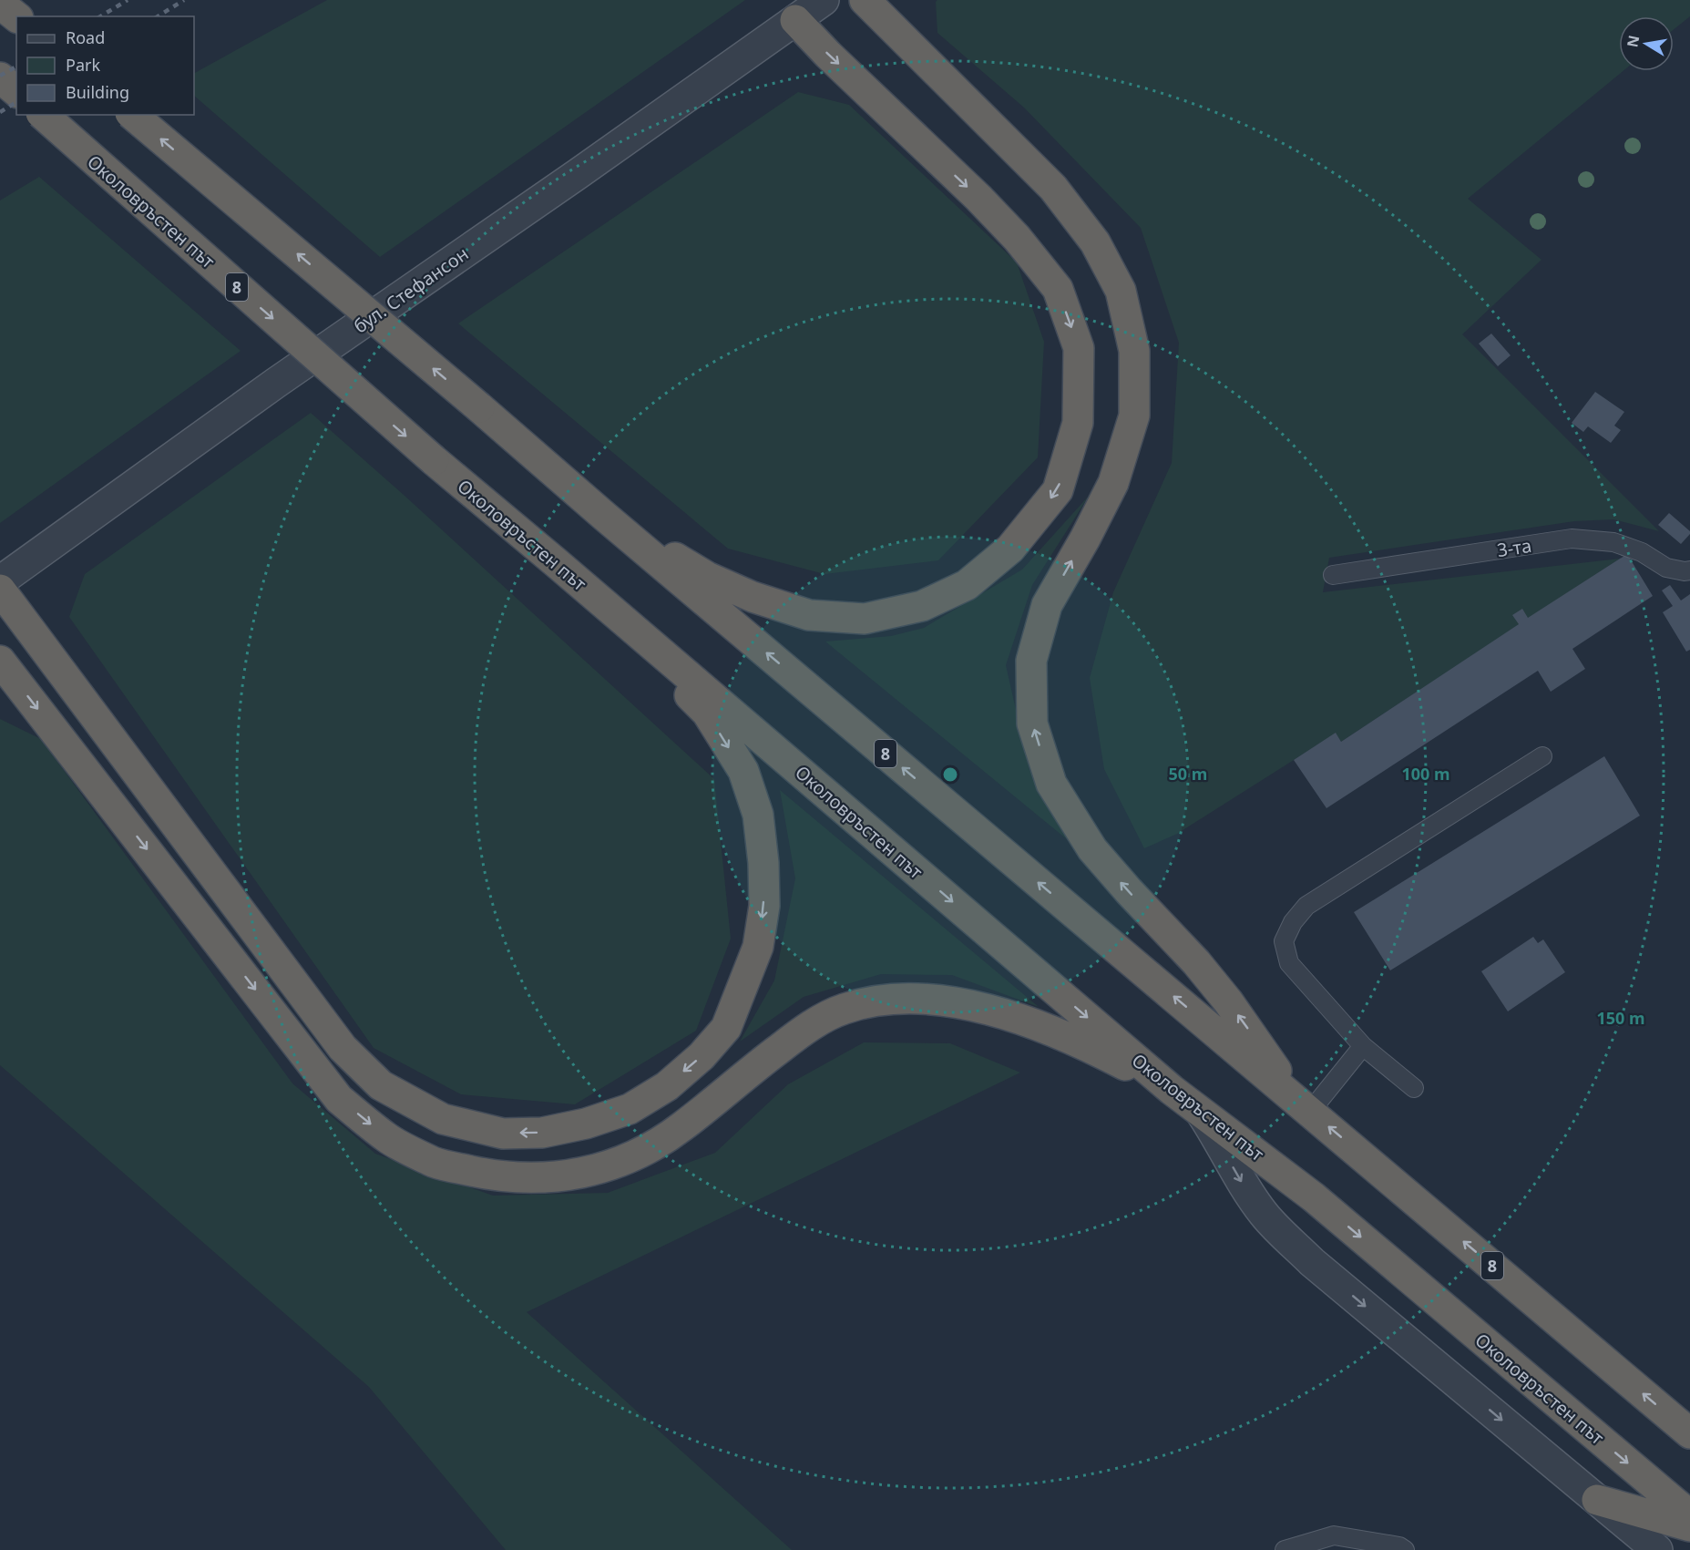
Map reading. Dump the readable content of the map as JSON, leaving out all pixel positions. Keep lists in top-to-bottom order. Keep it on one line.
{"streets":{"highway":["Околовръстен път","8"],"street":["бул. Стефансон"],"lane":["3-та"]},"legend":["Road","Park","Building"],"north":"left","rings":["50 m","100 m","150 m"]}
